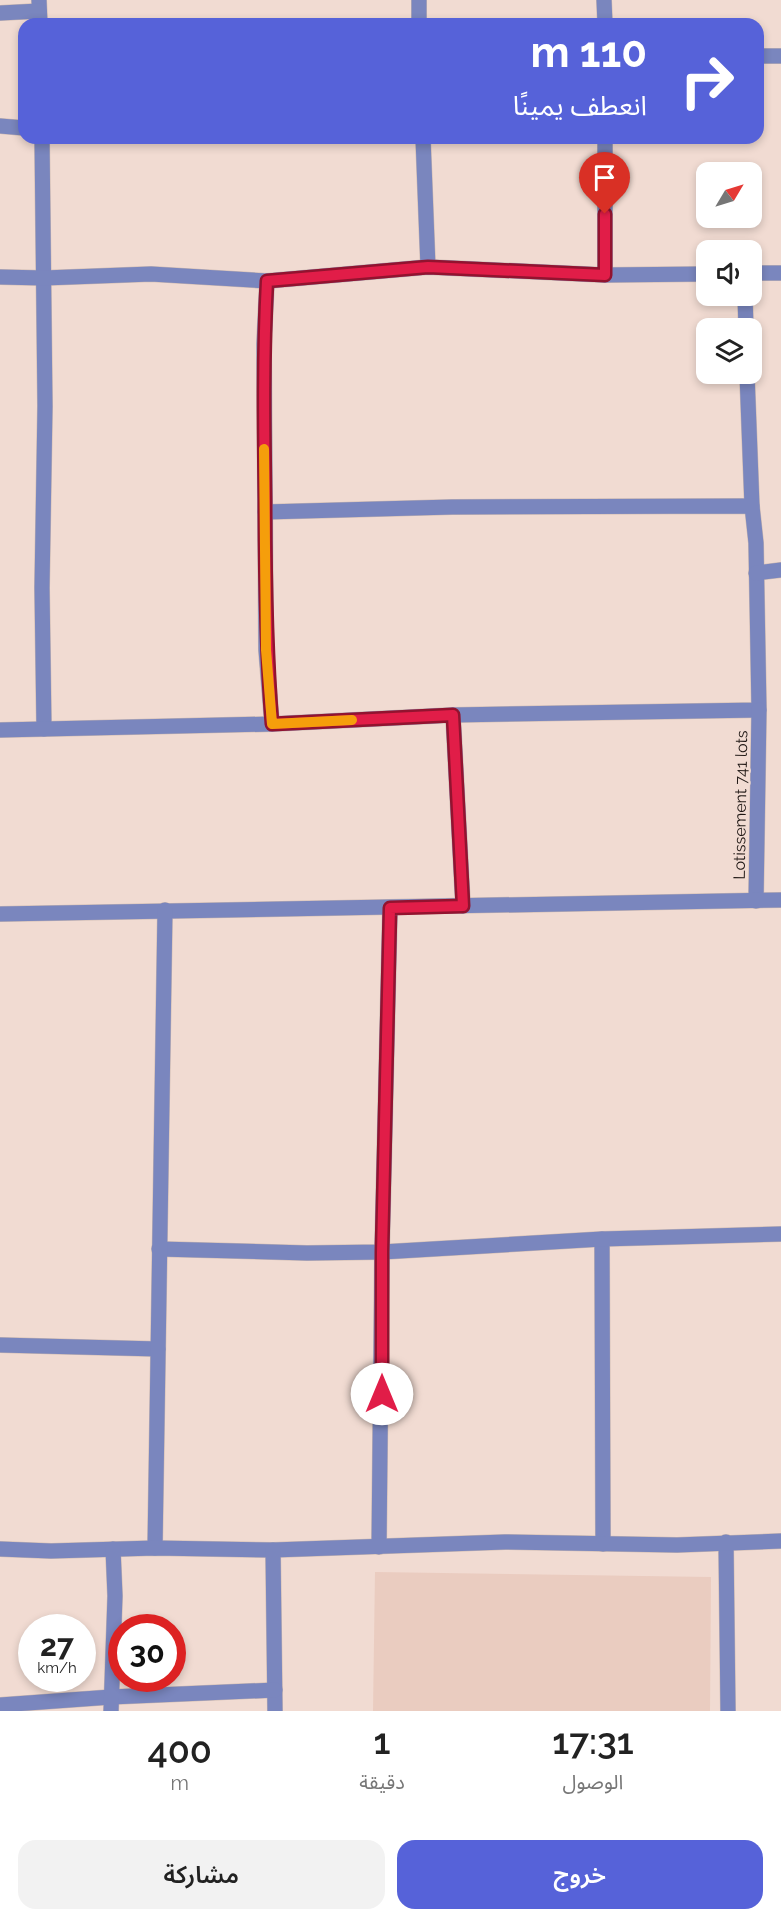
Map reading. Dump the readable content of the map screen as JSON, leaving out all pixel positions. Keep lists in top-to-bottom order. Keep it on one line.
{"streets":{"street":["Lotissement 741 lots"]},"north":"top right","page":{"turn":["110 m","انعطف يمينًا"],"speed":"27 km/h","limit":"30","eta":["17:31","الوصول","1","دقيقة","400","m"],"buttons":["خروج","مشاركة"]}}
